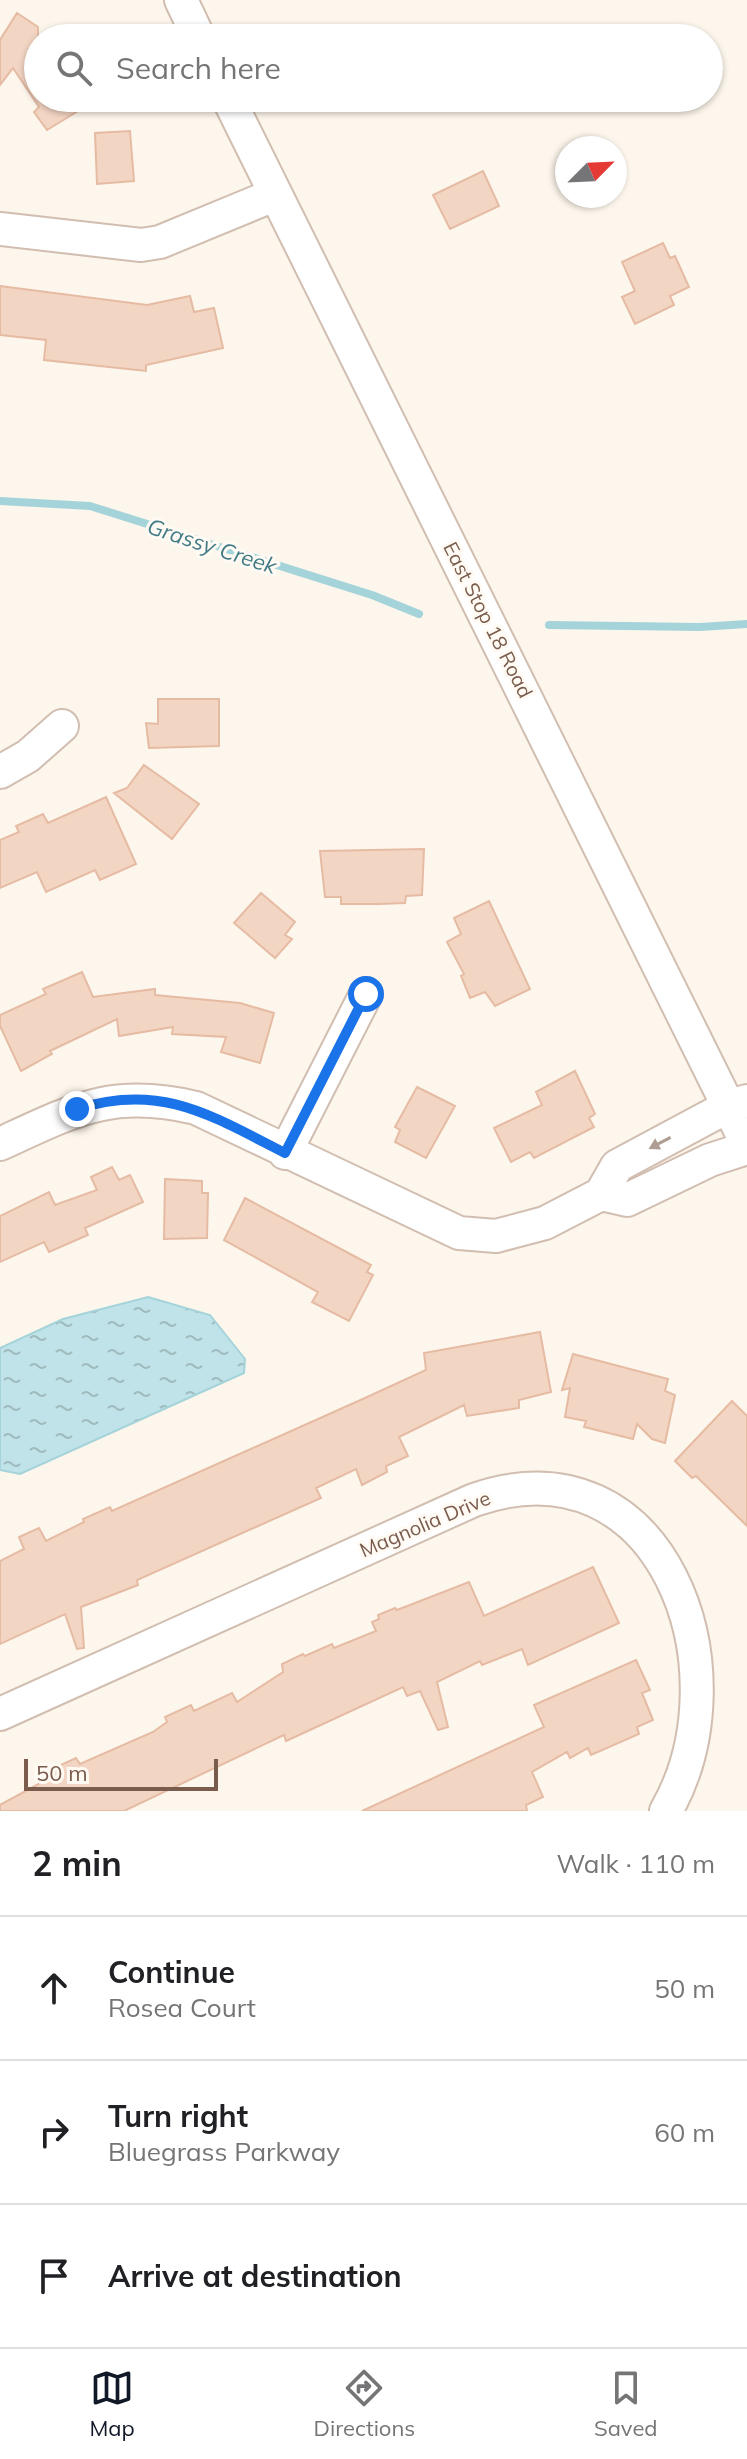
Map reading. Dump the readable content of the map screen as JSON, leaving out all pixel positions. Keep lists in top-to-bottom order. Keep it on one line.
{"streets":{"street":["East Stop 18 Road","Magnolia Drive"]},"water":["Grassy Creek"],"scale_bar":"50 m","north":"top right","page":{"search":"Search here","scale":"50 m","heading":["2 min","Walk · 110 m"],"list":[["Continue","Rosea Court","50 m"],["Turn right","Bluegrass Parkway","60 m"],"Arrive at destination"],"nav":["Map","Directions","Saved"]}}
